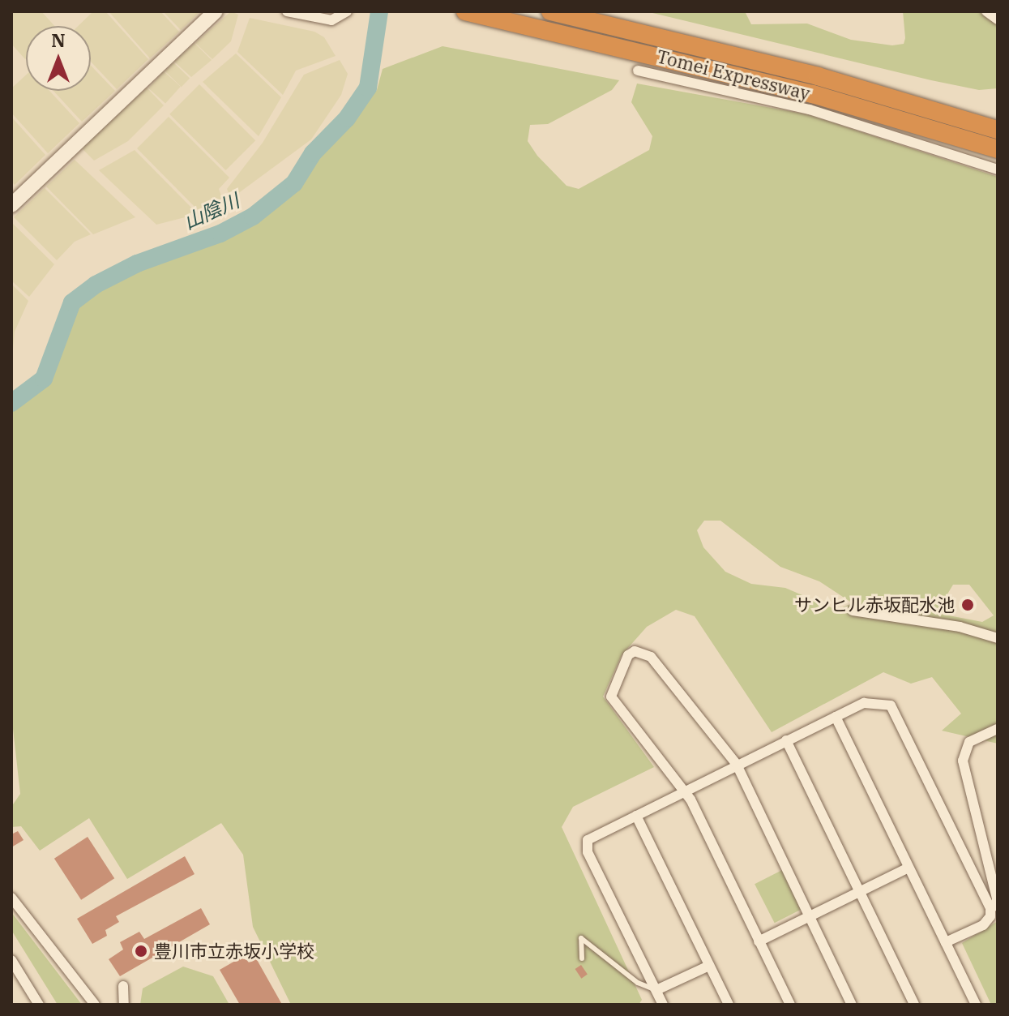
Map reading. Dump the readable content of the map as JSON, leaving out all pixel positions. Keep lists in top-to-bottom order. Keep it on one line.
{"streets":{"highway":["Tomei Expressway"]},"water":["山陰川"],"places":["サンヒル赤坂配水池","豊川市立赤坂小学校"],"north":"top"}
